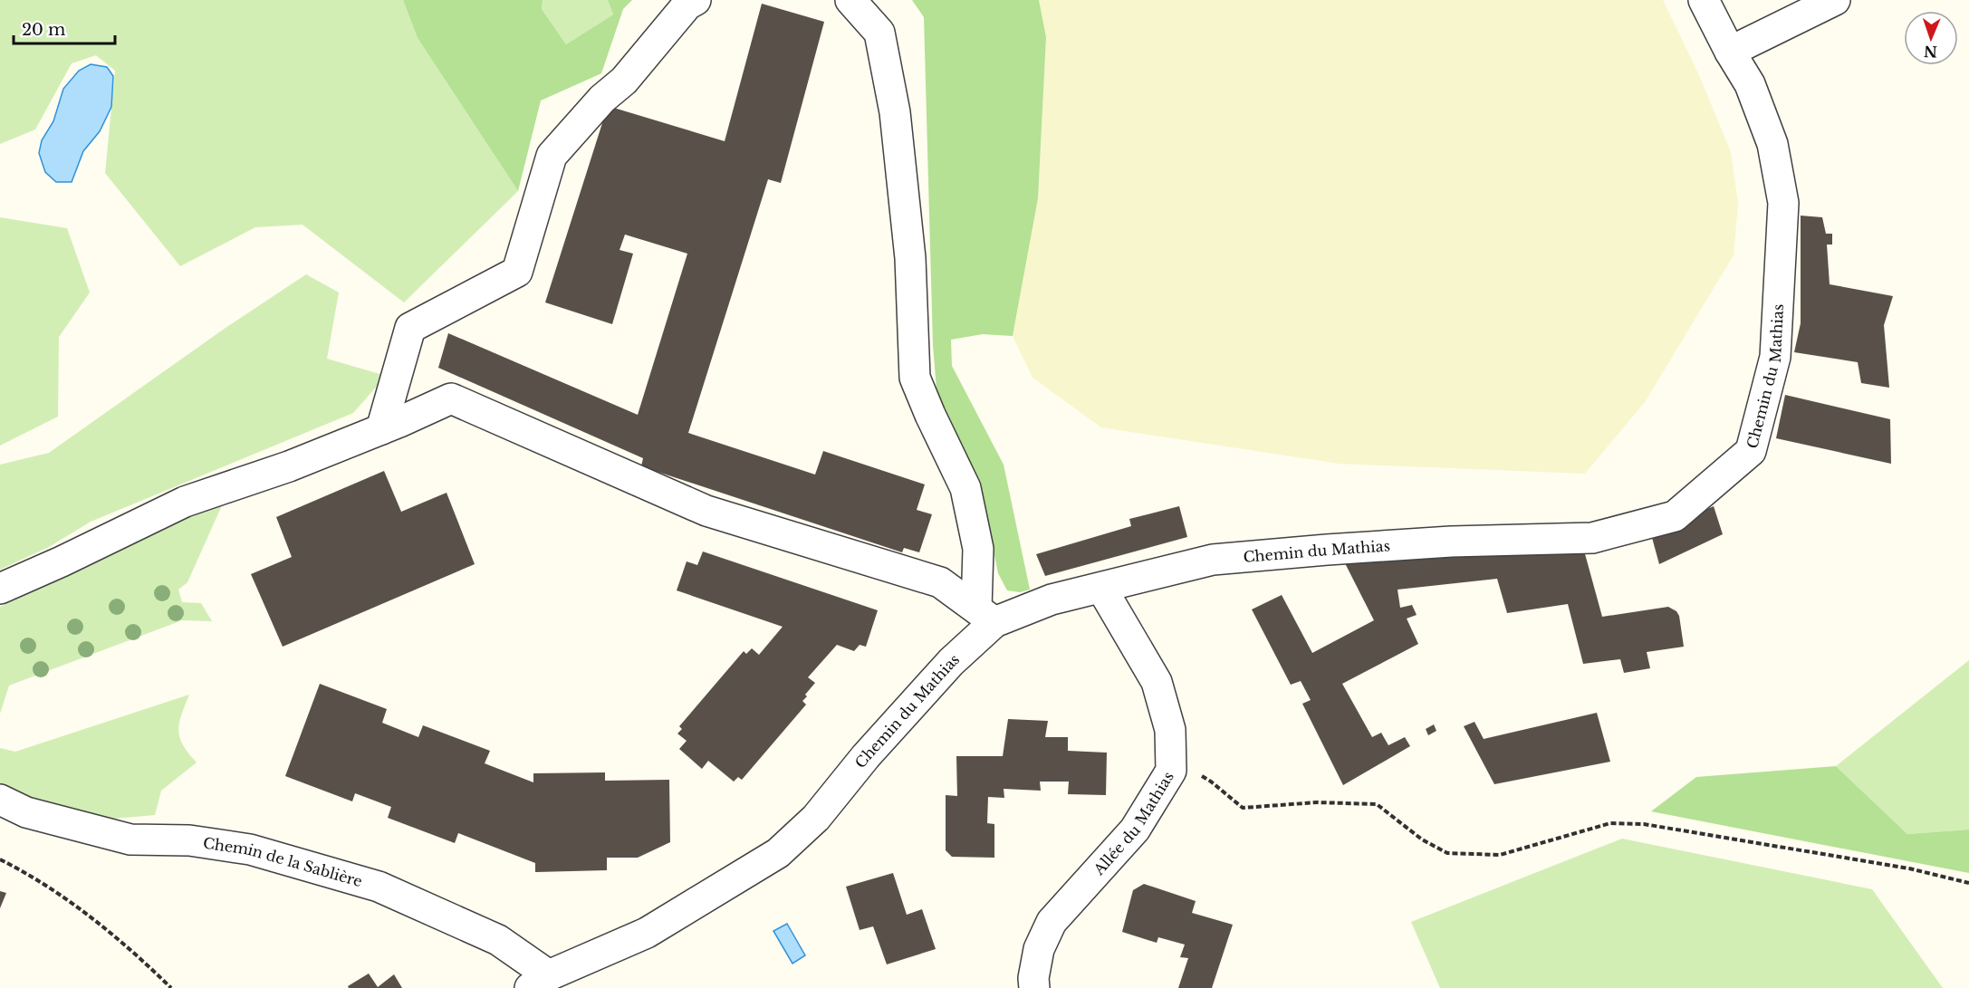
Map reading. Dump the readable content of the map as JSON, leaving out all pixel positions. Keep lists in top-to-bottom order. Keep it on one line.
{"streets":{"street":["Chemin du Mathias","Allée du Mathias","Chemin de la Sablière"]},"crossings":[["Chemin du Mathias","Allée du Mathias"],["Chemin du Mathias","Chemin de la Sablière"]],"scale_bar":"20 m","north":"bottom"}
